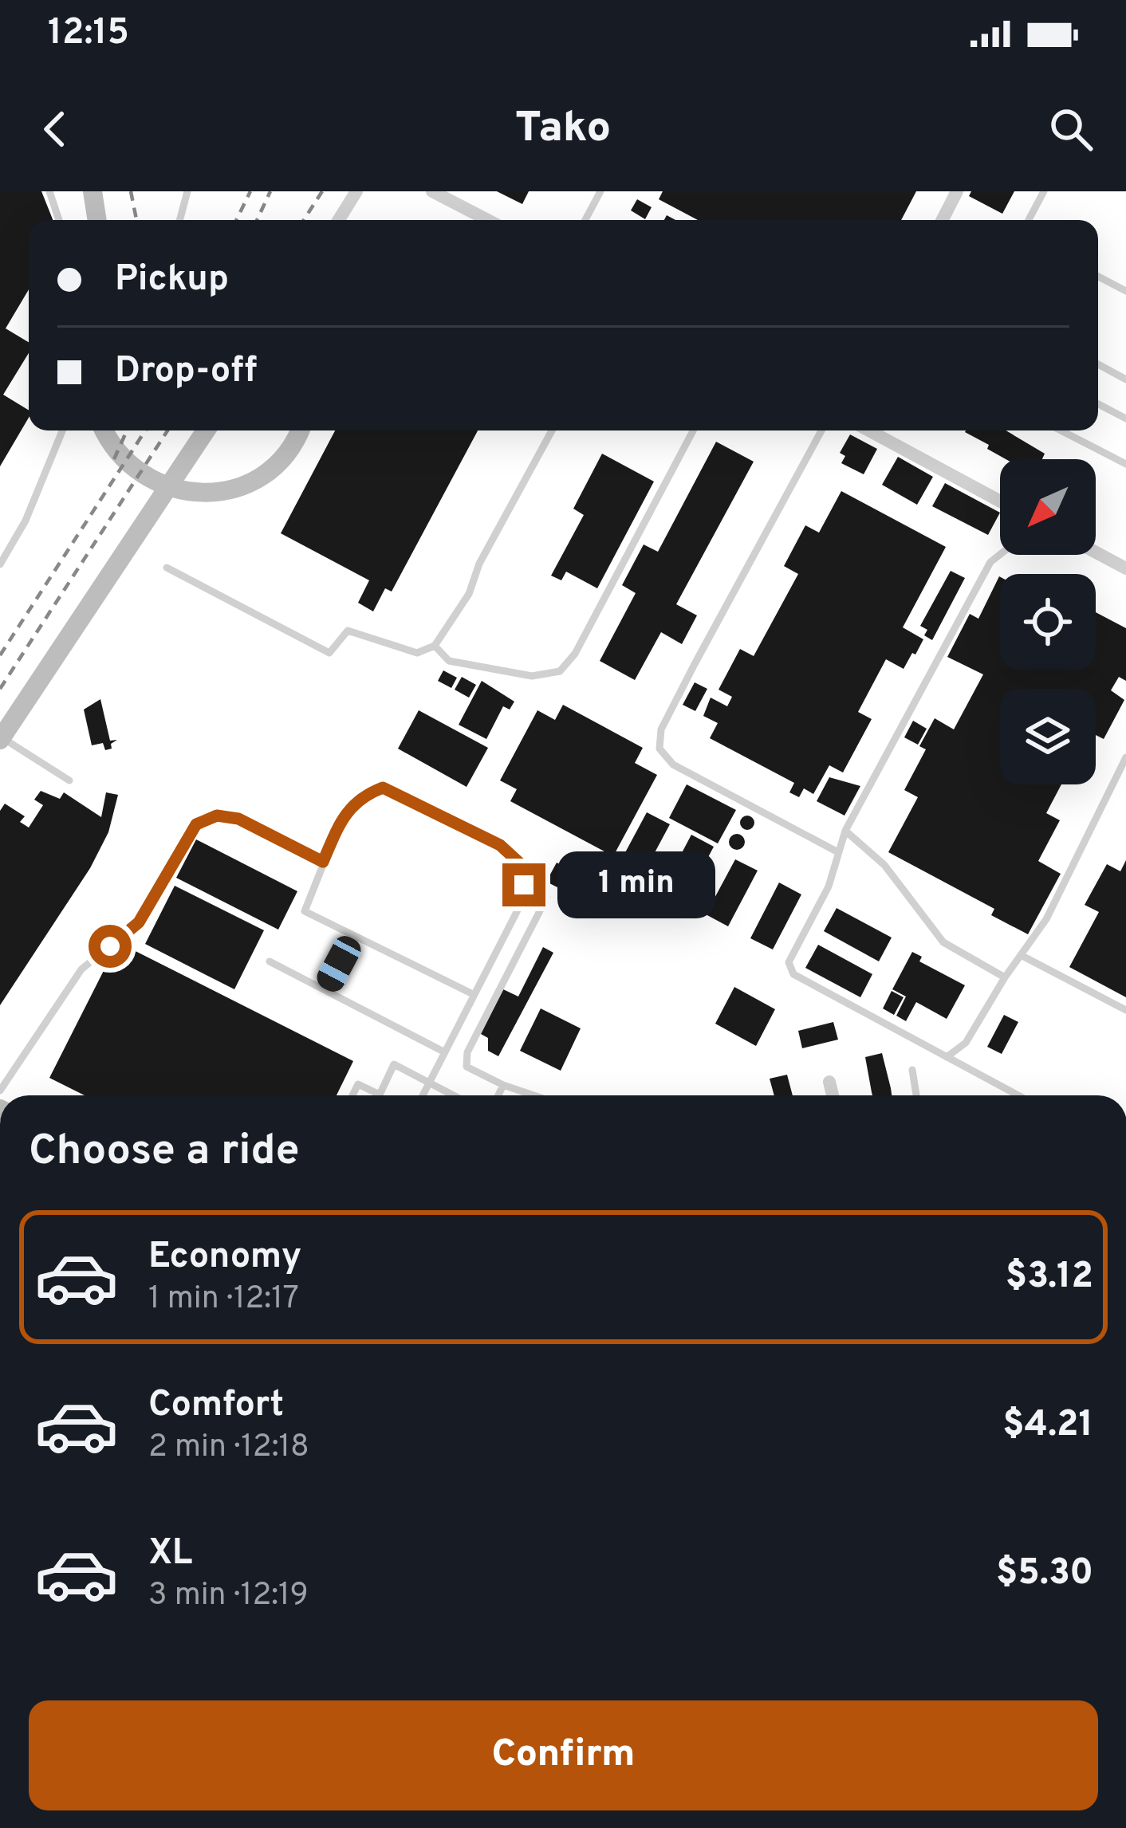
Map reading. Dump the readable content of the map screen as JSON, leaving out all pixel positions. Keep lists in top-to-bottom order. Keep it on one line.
{"north":"bottom left","page":{"status":"12:15","header":"Tako","banner":["Pickup","Drop-off"],"bubble":"1 min","heading":"Choose a ride","list":[{"name":"Economy","note":"1 min · 12:17","value":"$3.12"},{"name":"Comfort","note":"2 min · 12:18","value":"$4.21"},{"name":"XL","note":"3 min · 12:19","value":"$5.30"}],"buttons":"Confirm"}}
